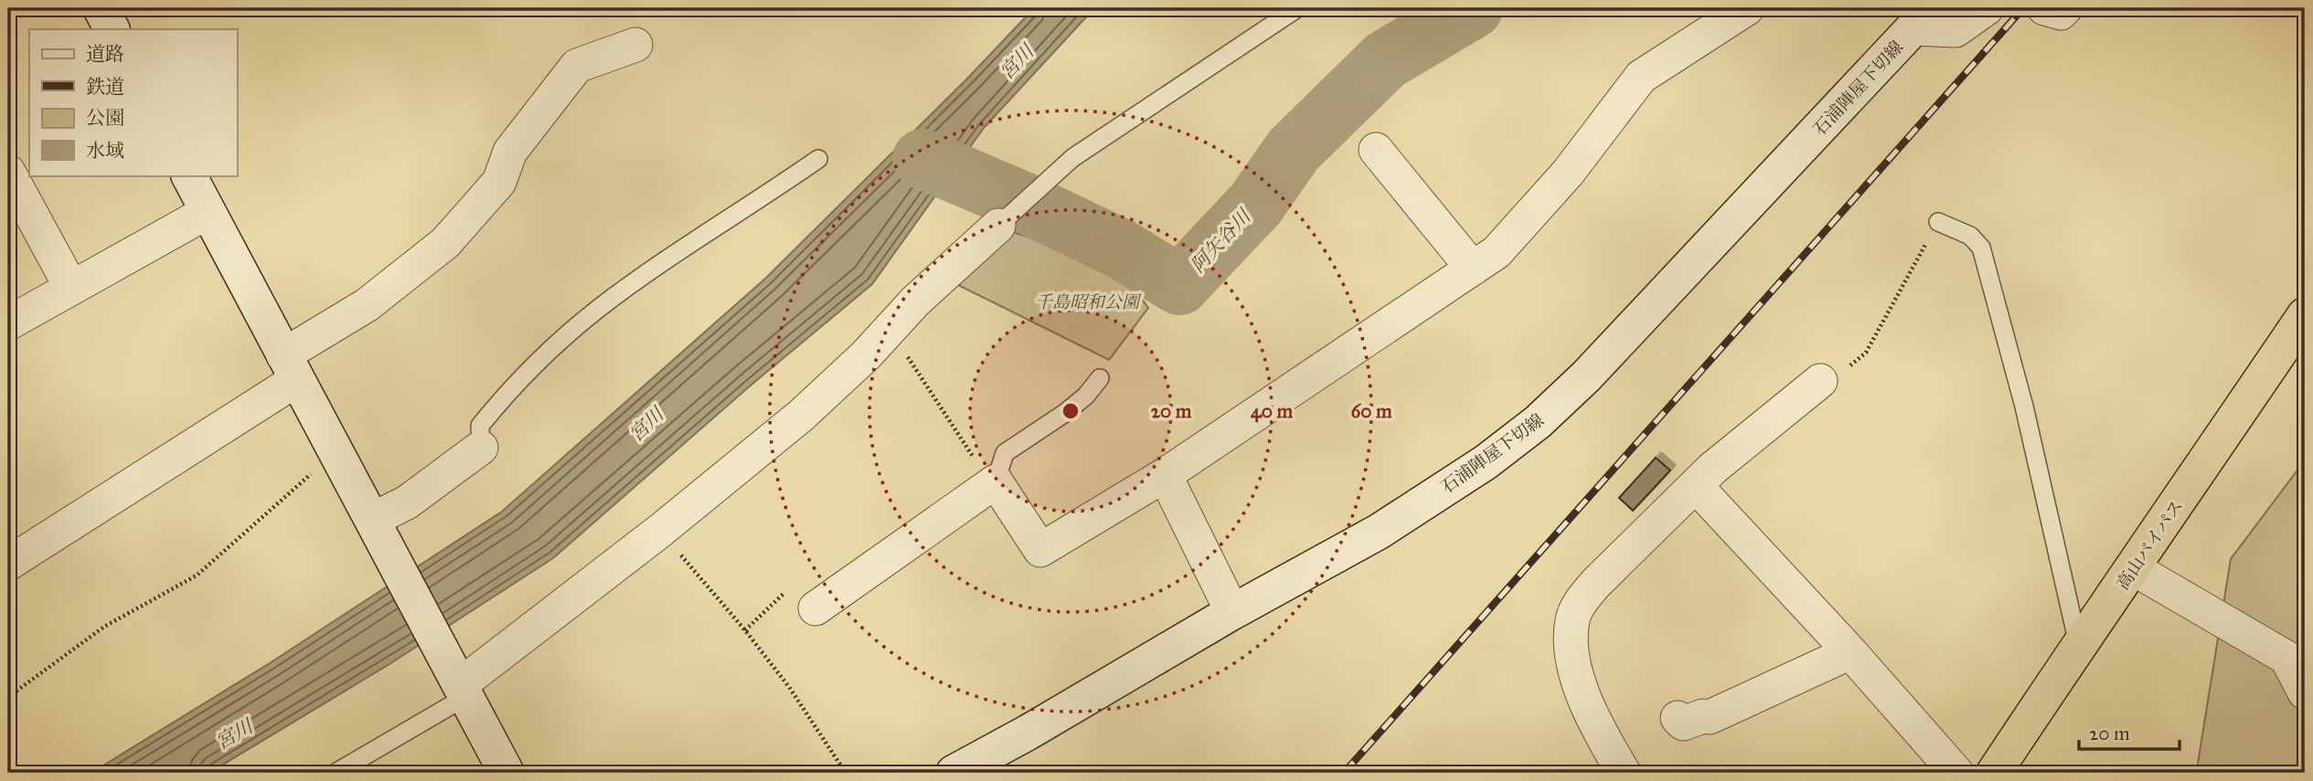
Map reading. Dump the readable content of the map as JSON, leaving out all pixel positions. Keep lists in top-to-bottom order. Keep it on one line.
{"streets":{"highway":["高山バイパス"],"main road":["石浦陣屋下切線"]},"water":["宮川","阿矢谷川"],"parks":["千島昭和公園"],"legend":["道路","鉄道","公園","水域"],"scale_bar":"20 m","rings":["20 m","40 m","60 m"]}
